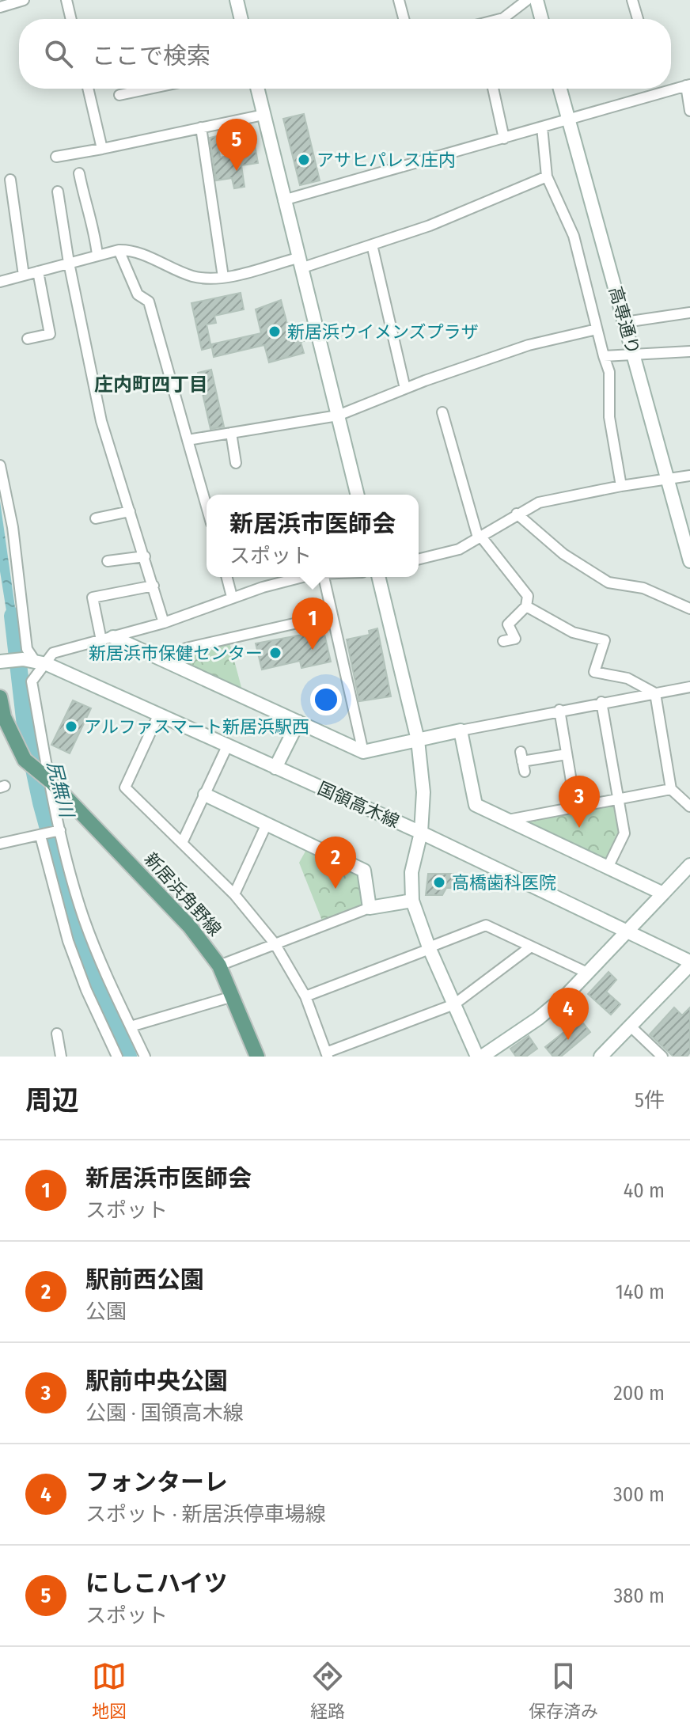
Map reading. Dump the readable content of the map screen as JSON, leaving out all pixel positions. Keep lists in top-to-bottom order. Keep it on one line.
{"streets":{"main road":["新居浜角野線"],"street":["高専通り","国領高木線"]},"districts":["庄内町四丁目"],"water":["尻無川"],"places":["アサヒパレス庄内","新居浜ウイメンズプラザ","新居浜市保健センター","アルファスマート新居浜駅西","高橋歯科医院"],"page":{"search":"ここで検索","pins":["5","1","3","2","4"],"popup":["新居浜市医師会","スポット"],"heading":["周辺","5件"],"list":[{"mark":"1","name":"新居浜市医師会","note":"スポット","value":"40 m"},{"mark":"2","name":"駅前西公園","note":"公園","value":"140 m"},{"mark":"3","name":"駅前中央公園","note":"公園 · 国領高木線","value":"200 m"},{"mark":"4","name":"フォンターレ","note":"スポット · 新居浜停車場線","value":"300 m"},{"mark":"5","name":"にしこハイツ","note":"スポット","value":"380 m"}],"nav":["地図","経路","保存済み"]}}
